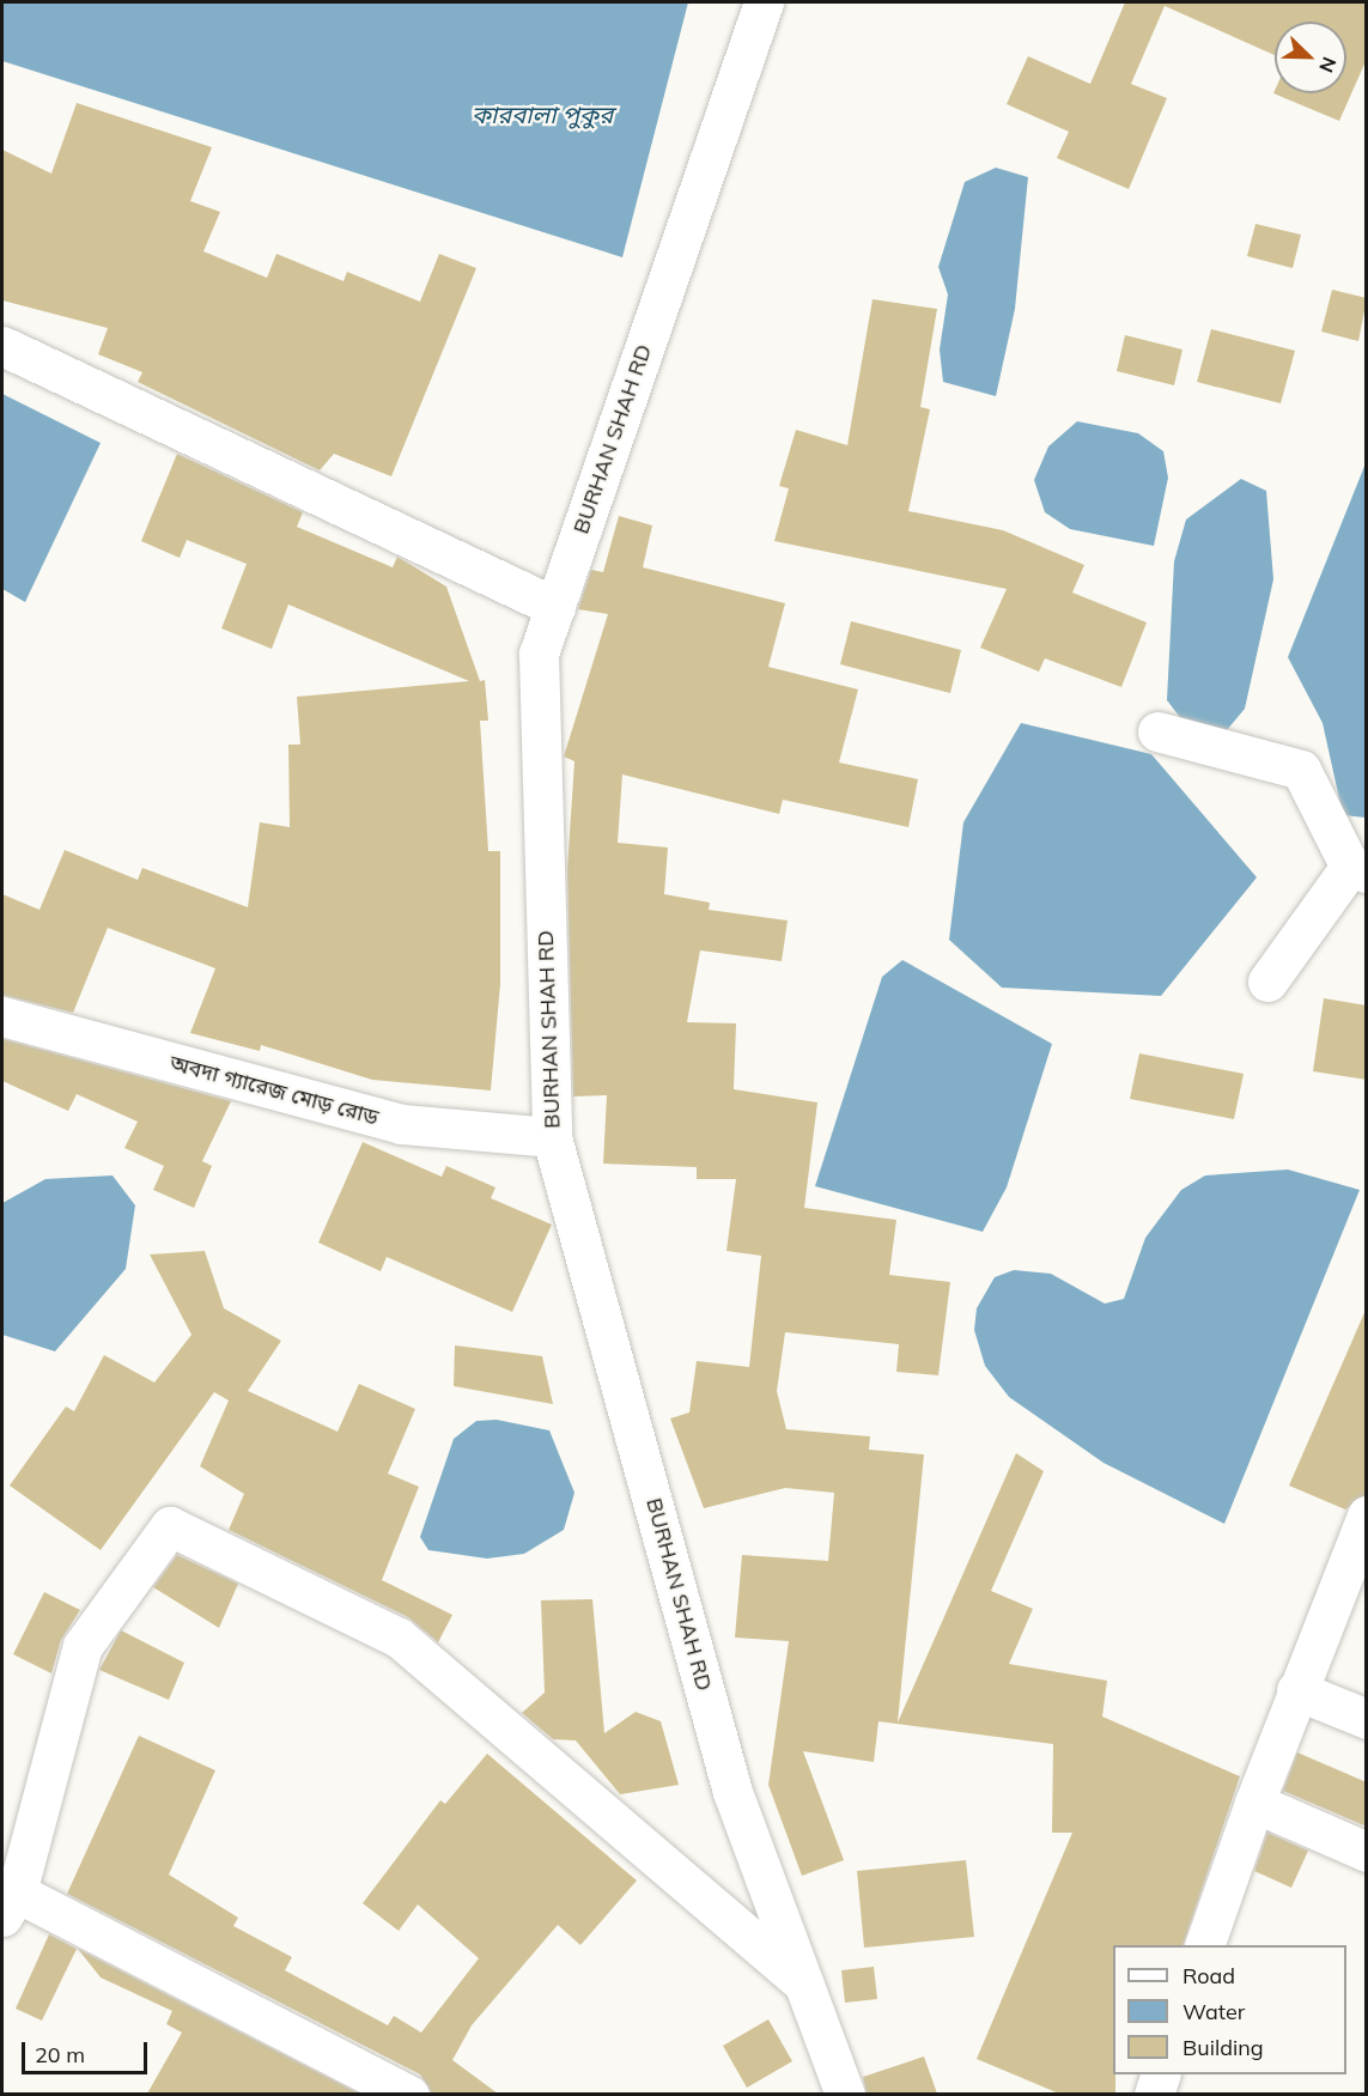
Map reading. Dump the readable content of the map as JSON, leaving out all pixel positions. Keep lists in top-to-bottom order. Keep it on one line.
{"streets":{"street":["BURHAN SHAH RD","অবদা গ্যারেজ মোড় রোড"]},"crossings":[["BURHAN SHAH RD","অবদা গ্যারেজ মোড় রোড"]],"water":["কারবালা পুকুর"],"legend":["Road","Water","Building"],"scale_bar":"20 m","north":"bottom right"}
